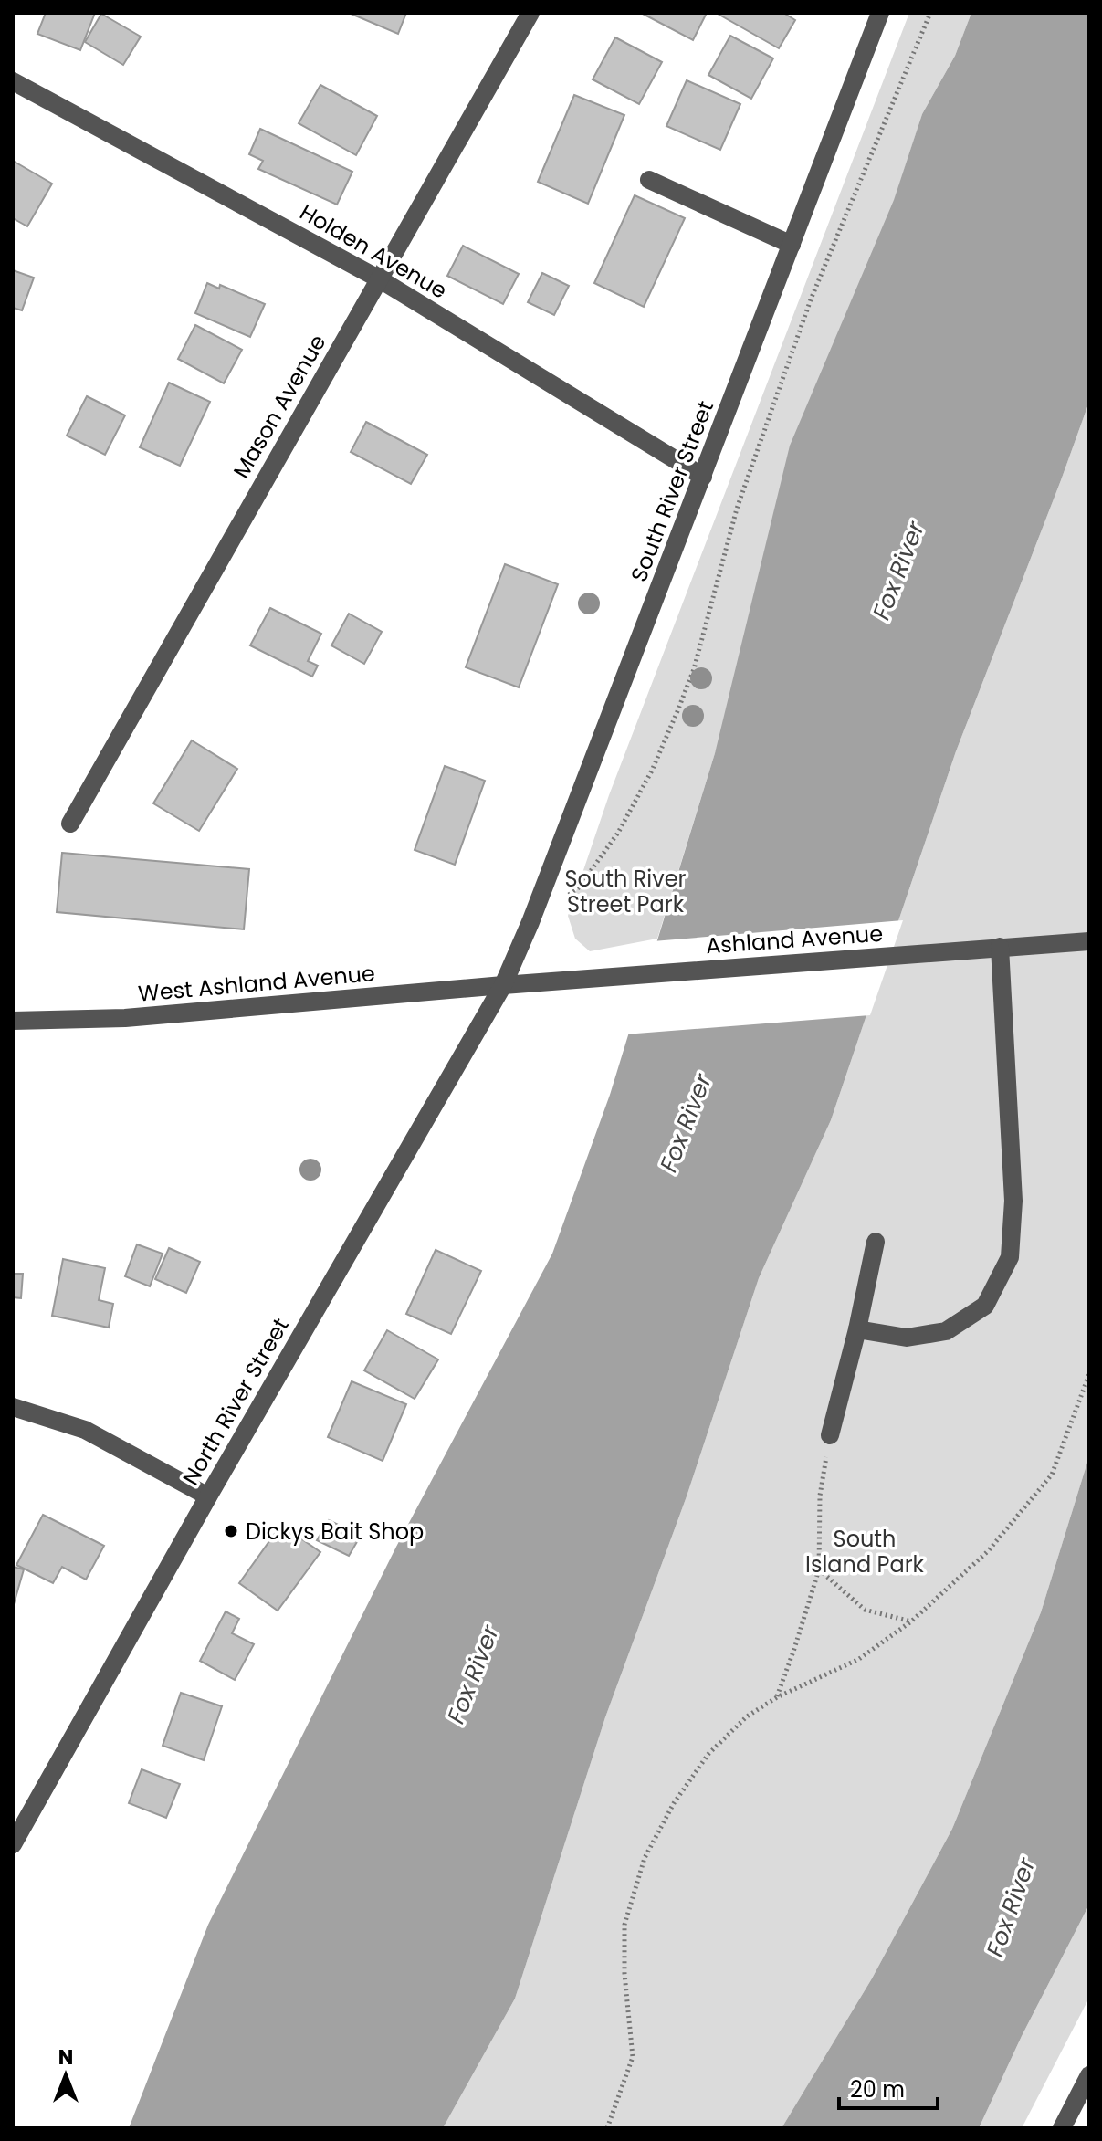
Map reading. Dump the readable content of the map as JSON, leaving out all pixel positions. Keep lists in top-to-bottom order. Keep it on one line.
{"streets":{"street":["Holden Avenue","Mason Avenue","South River Street","Ashland Avenue","West Ashland Avenue","North River Street"]},"crossings":[["Holden Avenue","Mason Avenue"],["Holden Avenue","South River Street"],["South River Street","Ashland Avenue"],["South River Street","West Ashland Avenue"],["South River Street","North River Street"],["Ashland Avenue","West Ashland Avenue"],["Ashland Avenue","North River Street"],["West Ashland Avenue","North River Street"]],"water":["Fox River"],"parks":["South River Street Park","South Island Park"],"places":["Dickys Bait Shop"],"scale_bar":"20 m","north":"top"}
